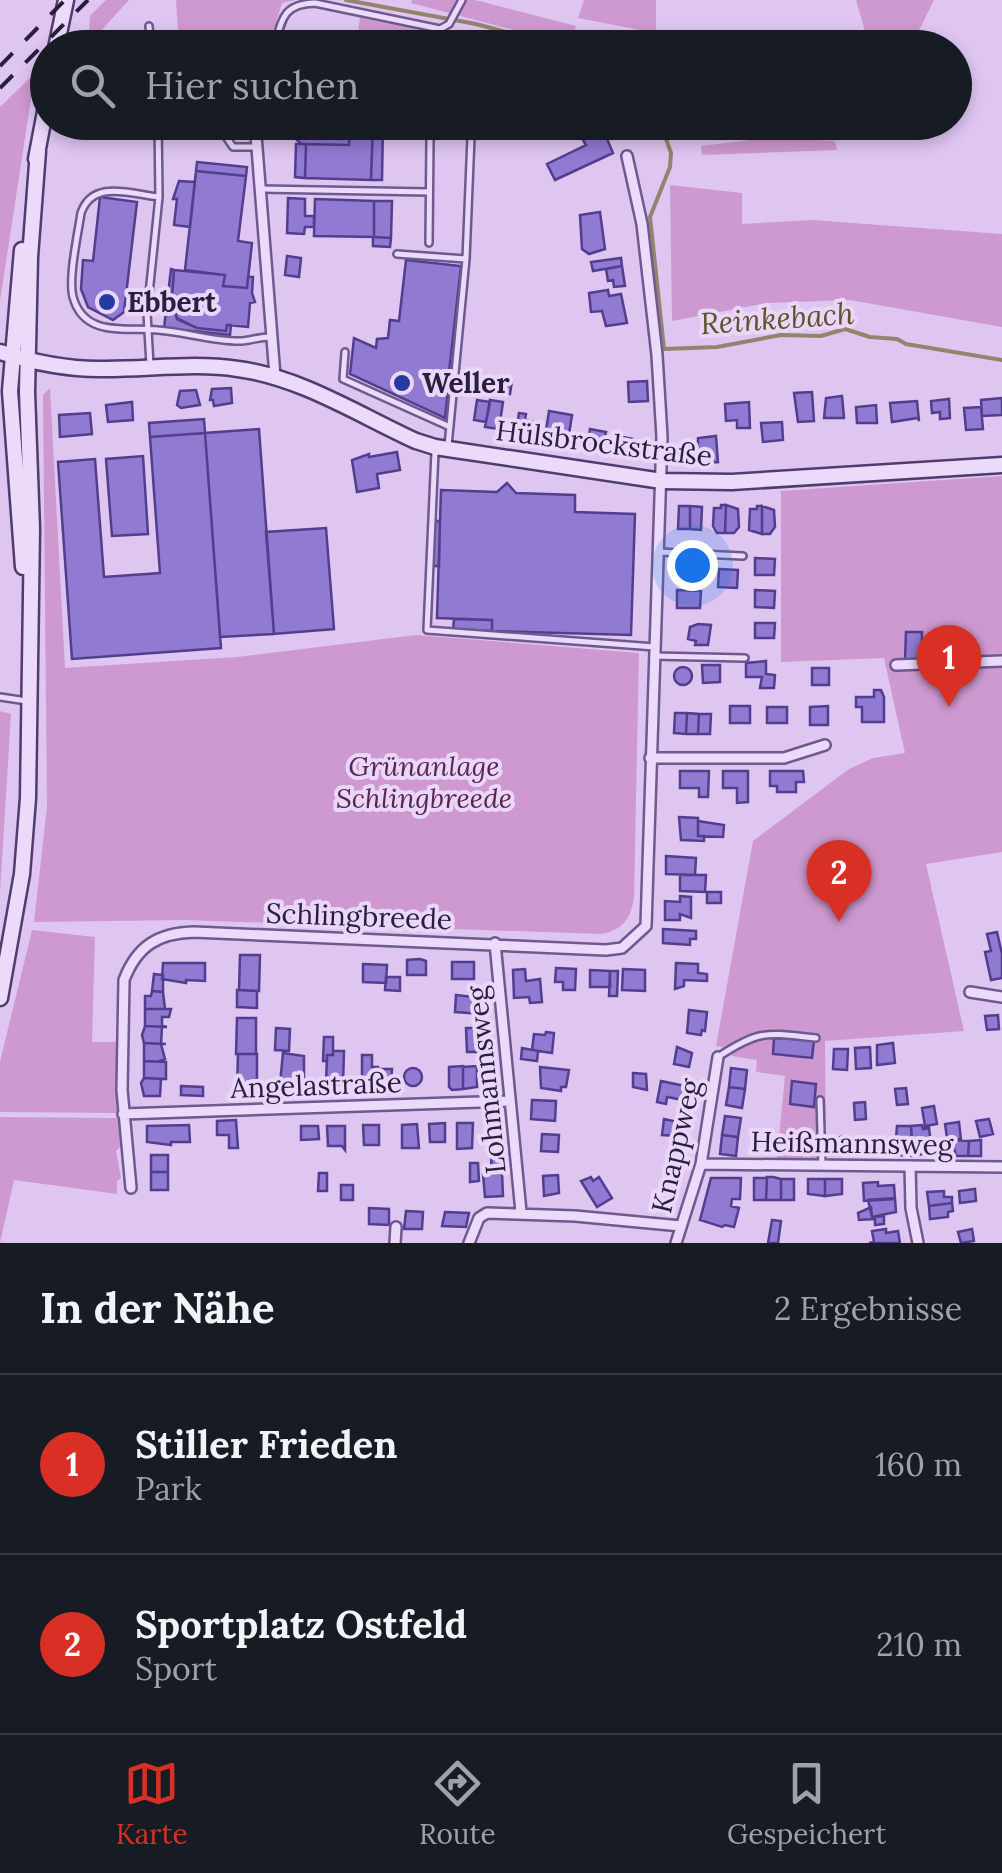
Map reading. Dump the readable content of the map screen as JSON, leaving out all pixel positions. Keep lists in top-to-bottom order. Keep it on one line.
{"streets":{"main road":["Hülsbrockstraße"],"street":["Schlingbreede","Lohmannsweg","Angelastraße","Heißmannsweg","Knappweg"]},"crossings":[["Hülsbrockstraße","Schlingbreede"],["Schlingbreede","Lohmannsweg"],["Schlingbreede","Angelastraße"],["Lohmannsweg","Angelastraße"],["Lohmannsweg","Knappweg"],["Heißmannsweg","Knappweg"]],"water":["Reinkebach"],"parks":["Grünanlage Schlingbreede"],"places":["Ebbert","Weller"],"page":{"search":"Hier suchen","pins":["1","2"],"heading":["In der Nähe","2 Ergebnisse"],"list":[{"mark":"1","name":"Stiller Frieden","note":"Park","value":"160 m"},{"mark":"2","name":"Sportplatz Ostfeld","note":"Sport","value":"210 m"}],"nav":["Karte","Route","Gespeichert"]}}
